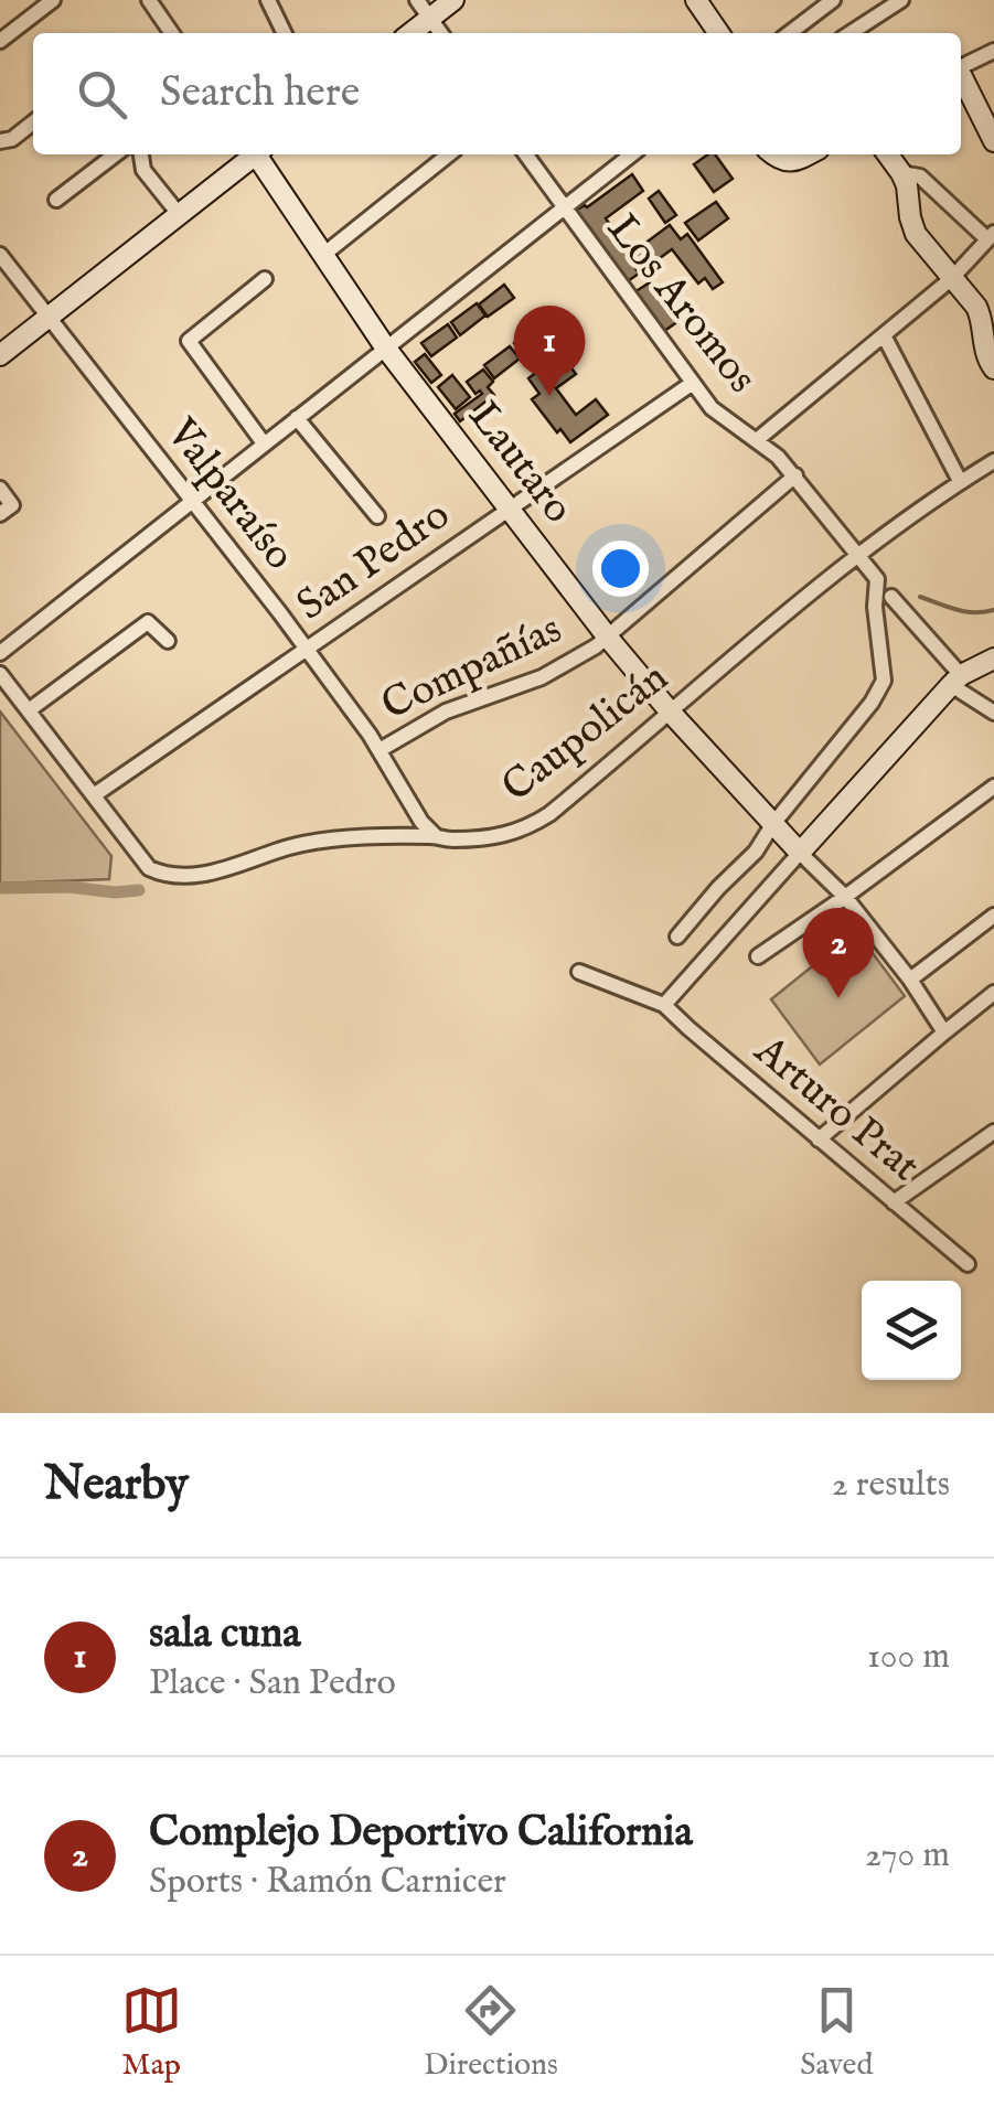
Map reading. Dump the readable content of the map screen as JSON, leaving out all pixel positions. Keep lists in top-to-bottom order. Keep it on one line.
{"streets":{"street":["Los Aromos","Lautaro","Valparaíso","San Pedro","Compañías","Caupolicán","Arturo Prat"]},"crossings":[["Los Aromos","Lautaro"],["Los Aromos","San Pedro"],["Los Aromos","Compañías"],["Los Aromos","Caupolicán"],["Lautaro","San Pedro"],["Lautaro","Compañías"],["Lautaro","Caupolicán"],["Valparaíso","San Pedro"],["Valparaíso","Compañías"],["Valparaíso","Caupolicán"],["San Pedro","Caupolicán"]],"page":{"search":"Search here","pins":["1","2"],"heading":["Nearby","2 results"],"list":[{"mark":"1","name":"sala cuna","note":"Place · San Pedro","value":"100 m"},{"mark":"2","name":"Complejo Deportivo California","note":"Sports · Ramón Carnicer","value":"270 m"}],"nav":["Map","Directions","Saved"]}}
